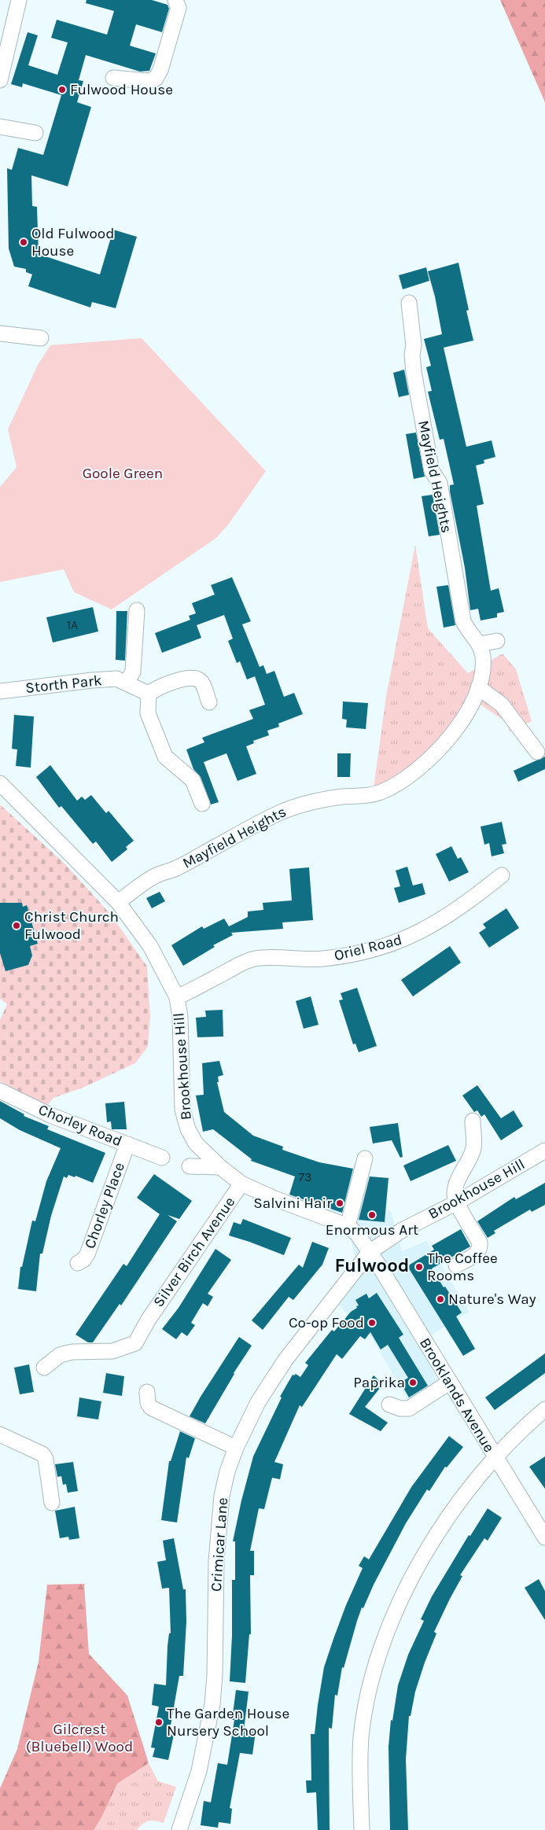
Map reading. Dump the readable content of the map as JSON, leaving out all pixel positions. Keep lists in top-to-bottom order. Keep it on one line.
{"streets":{"street":["Mayfield Heights","Storth Park","Oriel Road","Brookhouse Hill","Chorley Road","Chorley Place","Silver Birch Avenue","Brooklands Avenue","Crimicar Lane"]},"crossings":[["Mayfield Heights","Brookhouse Hill"],["Oriel Road","Brookhouse Hill"],["Brookhouse Hill","Silver Birch Avenue"],["Brookhouse Hill","Brooklands Avenue"],["Brookhouse Hill","Crimicar Lane"],["Chorley Road","Chorley Place"],["Brooklands Avenue","Crimicar Lane"]],"districts":["Fulwood"],"parks":["Goole Green","Gilcrest (Bluebell) Wood"],"places":["Fulwood House","Old Fulwood House","Christ Church Fulwood","Salvini Hair","Enormous Art","The Coffee Rooms","Nature's Way","Co-op Food","Paprika","The Garden House Nursery School"],"house_numbers":["1A","73"]}
